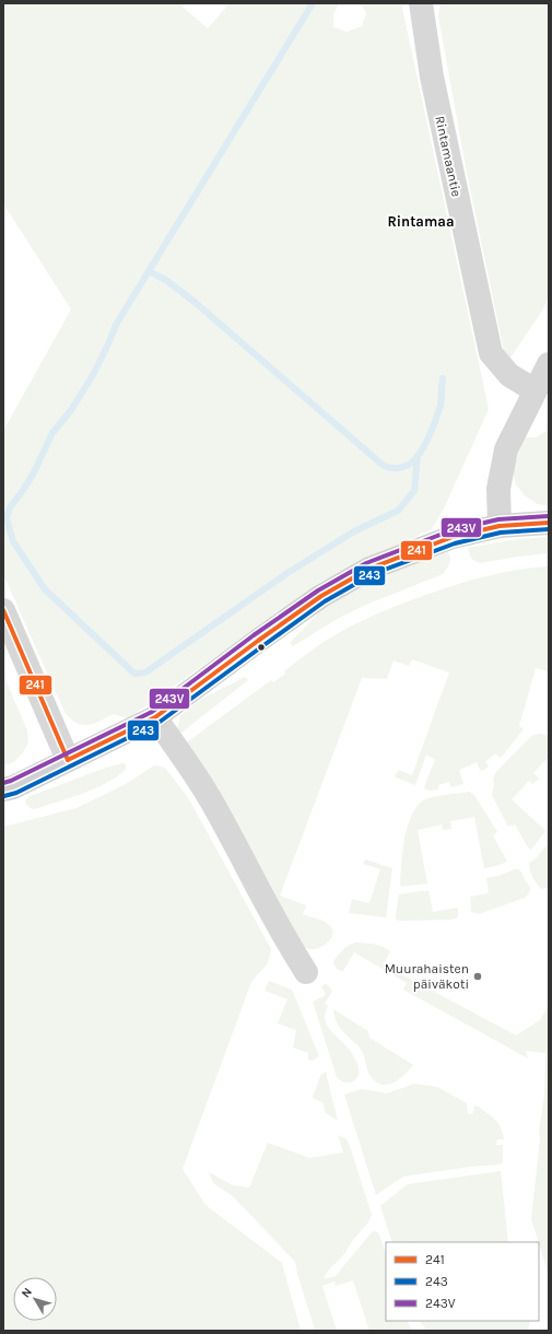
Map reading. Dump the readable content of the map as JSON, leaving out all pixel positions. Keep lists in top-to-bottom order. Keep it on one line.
{"streets":{"street":["Rintamaantie"]},"districts":["Rintamaa"],"places":["Muurahaisten päiväkoti"],"lines":["transit line 243V","transit line 241","transit line 243"],"legend":["241","243","243V"],"north":"top left"}
